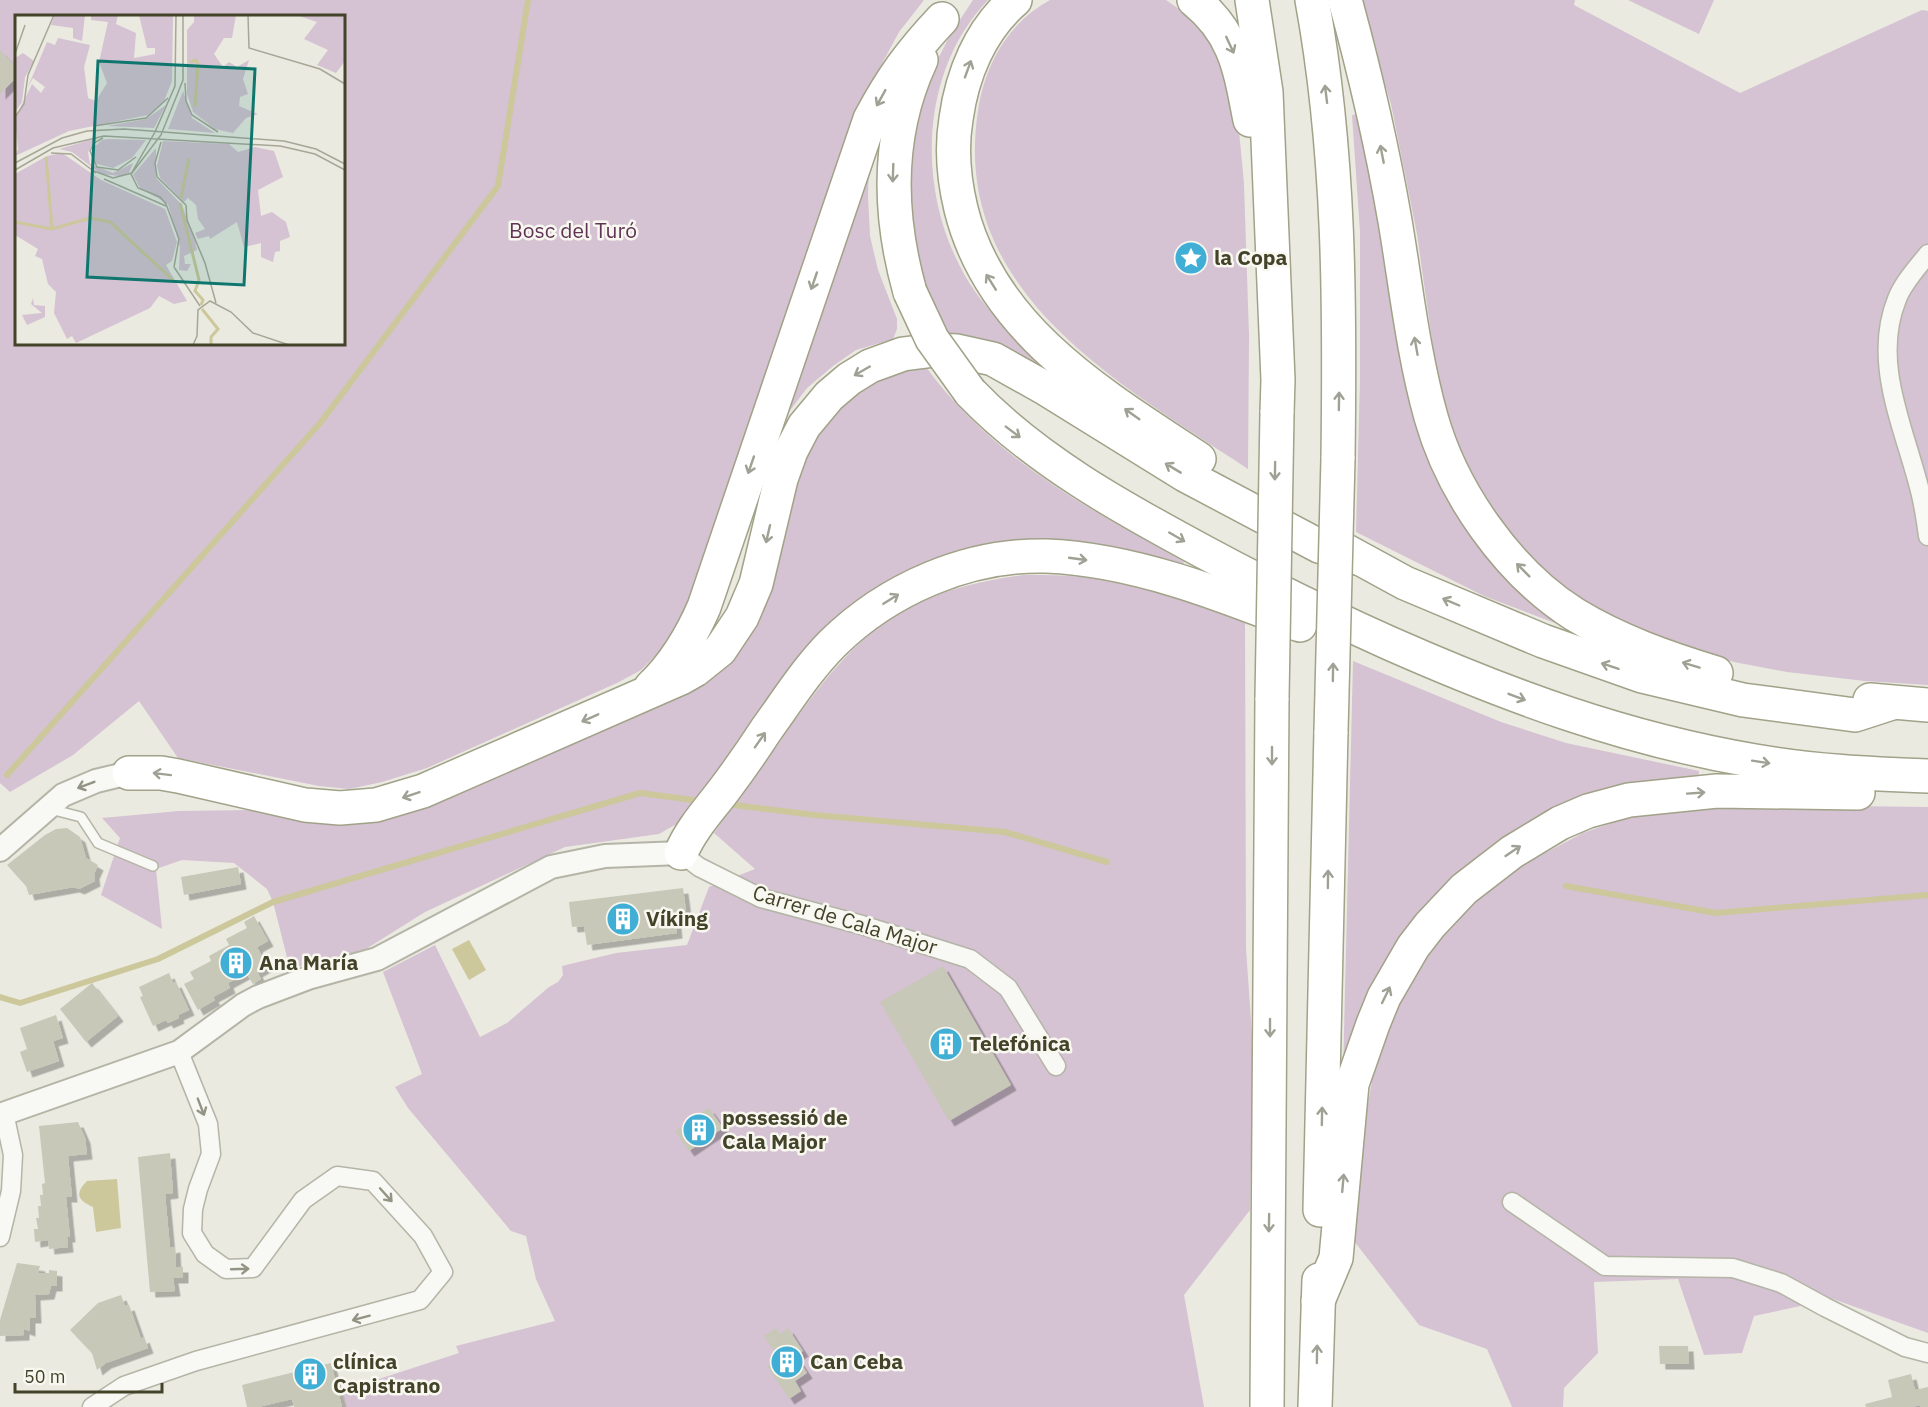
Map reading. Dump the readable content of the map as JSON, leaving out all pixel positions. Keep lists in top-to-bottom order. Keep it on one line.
{"streets":{"street":["Carrer de Cala Major"]},"parks":["Bosc del Turó"],"places":{"place":["la Copa"],"building":["Víking","Ana María","Telefónica","possessió de Cala Major","Can Ceba","clínica Capistrano"]},"scale_bar":"50 m"}
